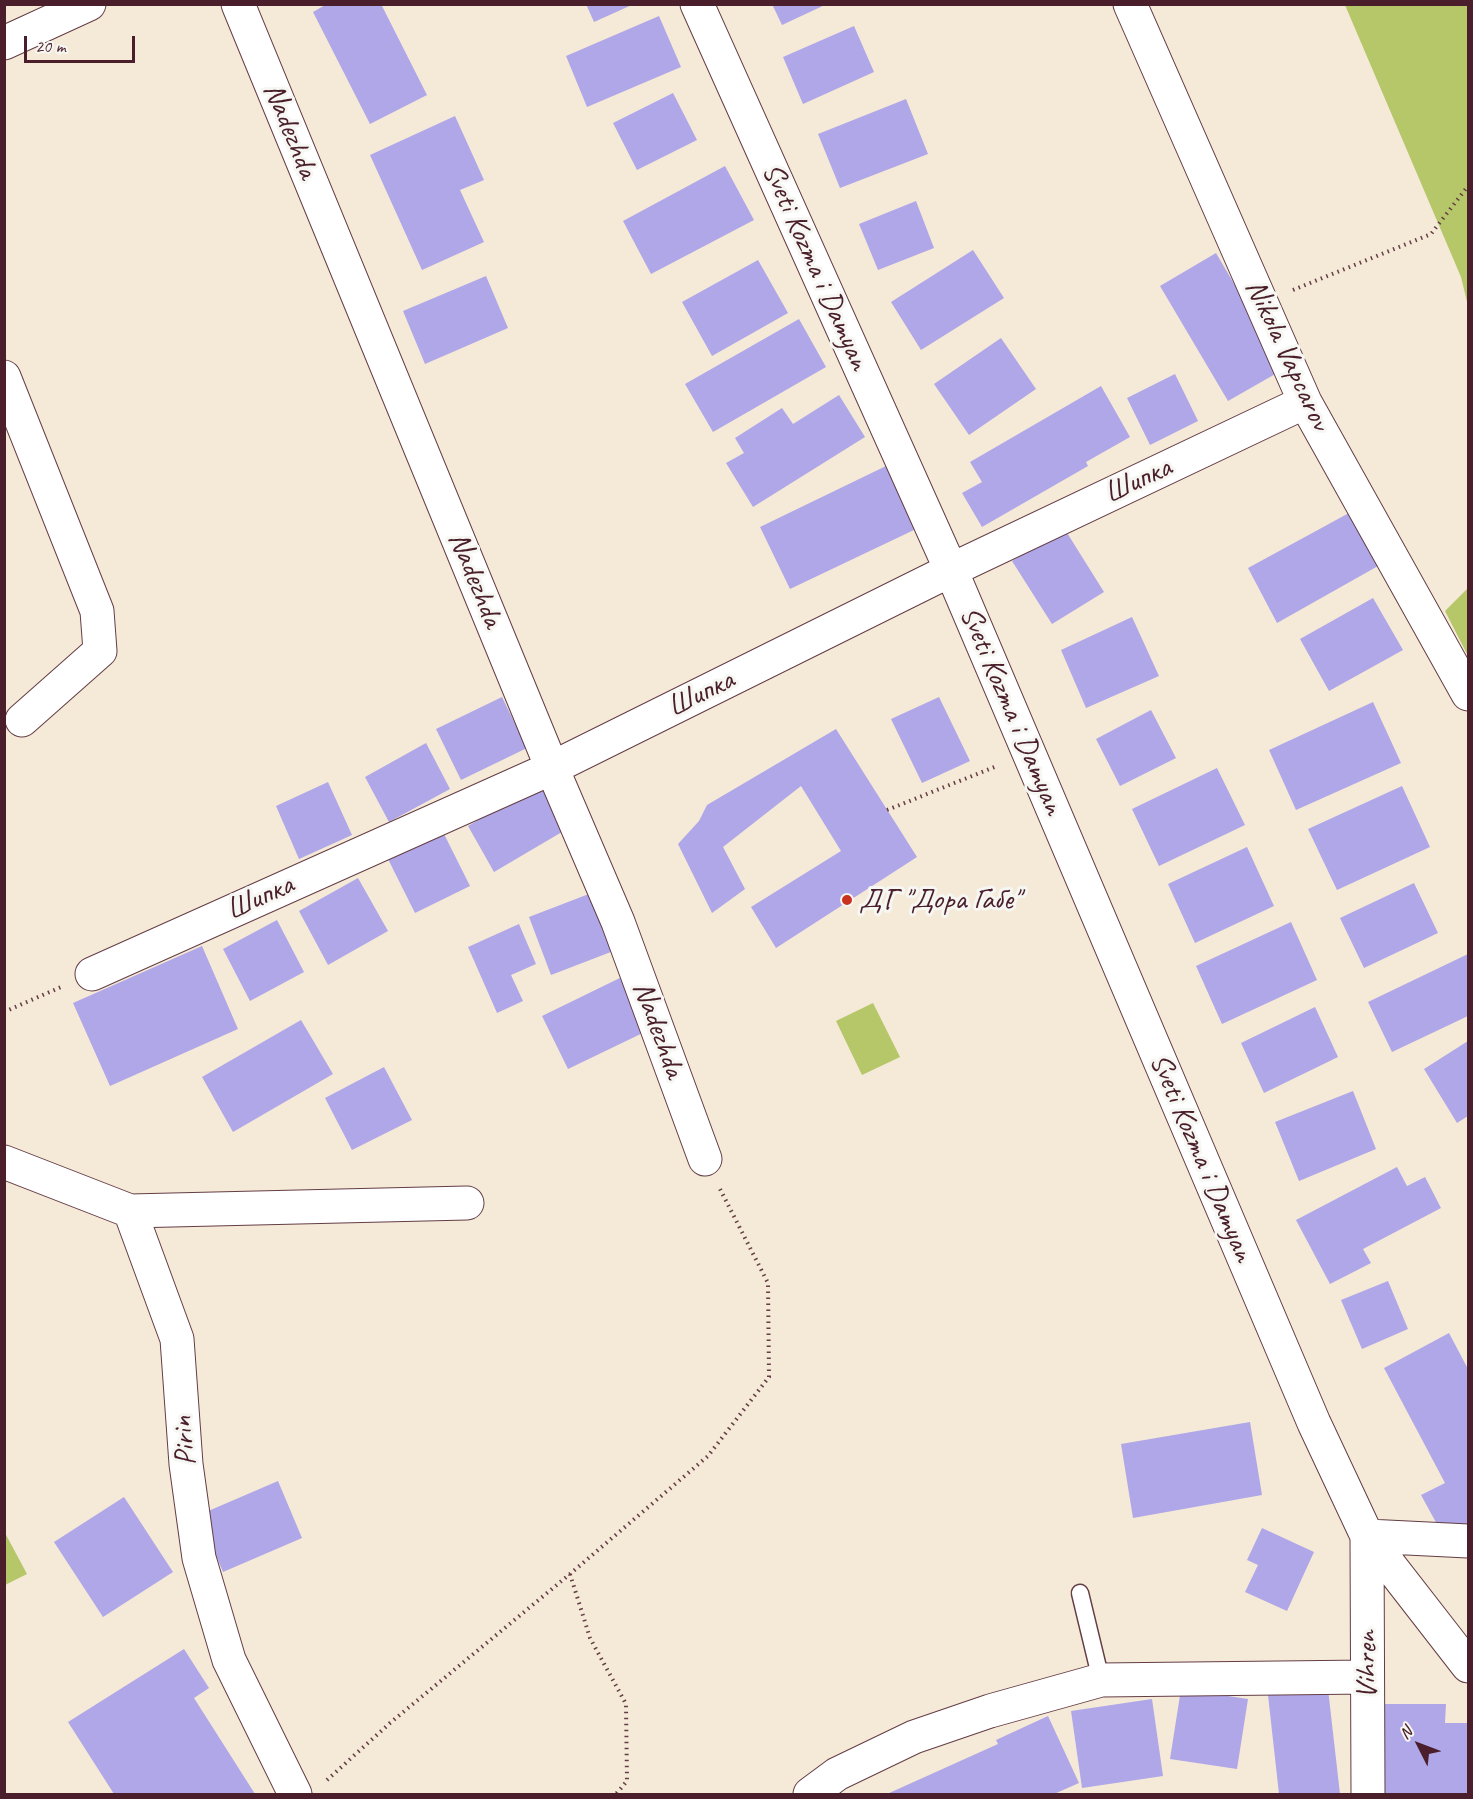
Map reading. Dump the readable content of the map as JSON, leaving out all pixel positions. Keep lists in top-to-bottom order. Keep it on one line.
{"streets":{"street":["Nadezhda","Sveti Kozma i Damyan","Nikola Vapcarov","Шипка","Pirin","Vihren"]},"crossings":[["Nadezhda","Шипка"],["Sveti Kozma i Damyan","Шипка"],["Sveti Kozma i Damyan","Vihren"],["Nikola Vapcarov","Шипка"]],"places":["ДГ \"Дора Габе\""],"scale_bar":"20 m","north":"top left"}
